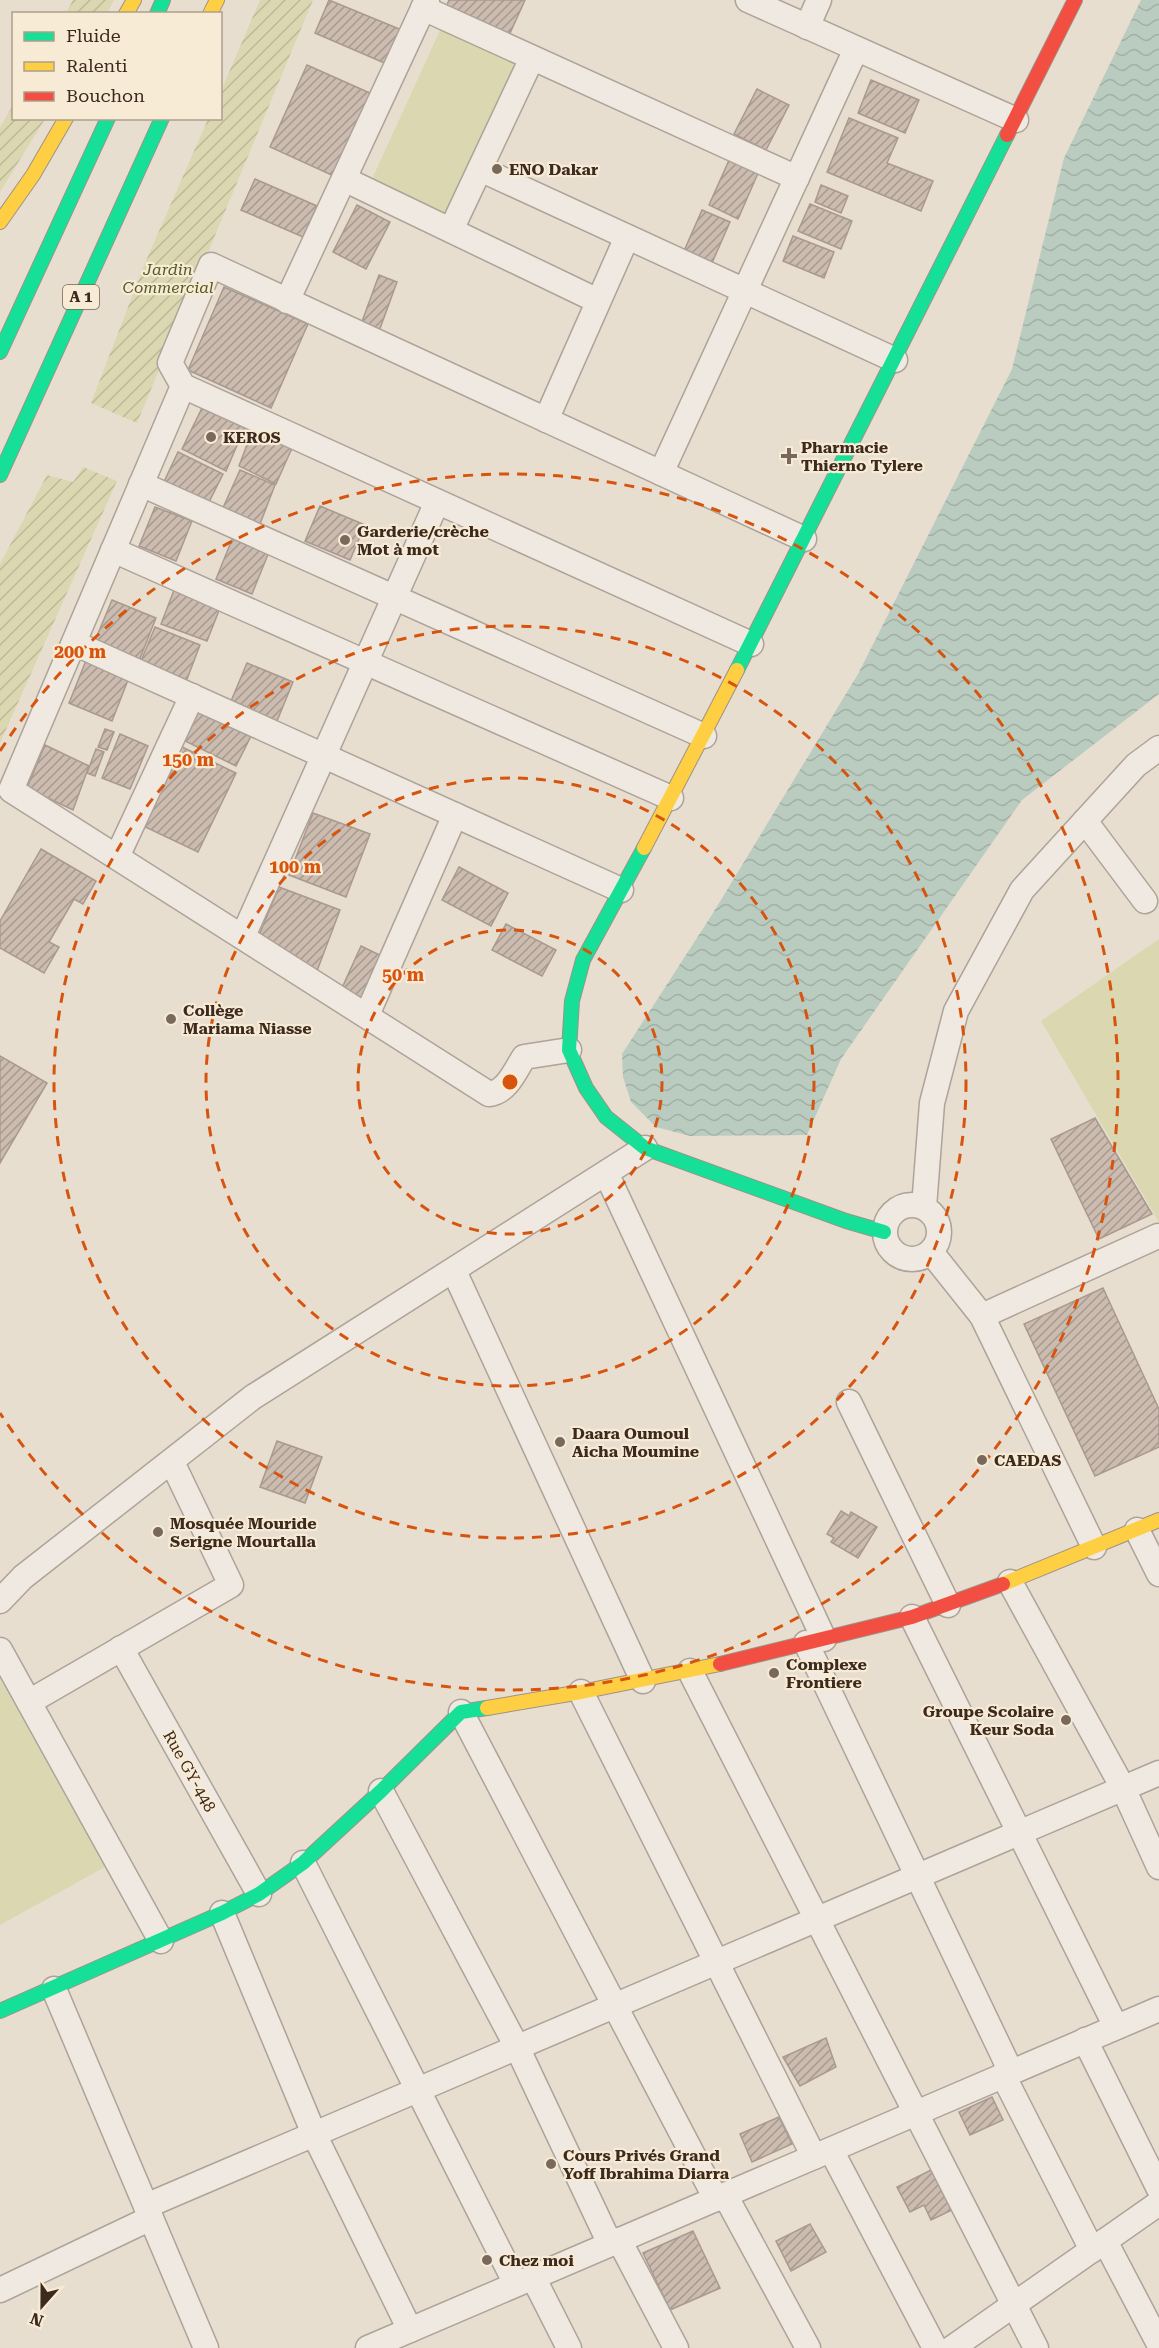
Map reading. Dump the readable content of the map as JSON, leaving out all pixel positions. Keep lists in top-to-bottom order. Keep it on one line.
{"streets":{"main road":["A 1"],"street":["Rue GY-448"]},"parks":["Jardin Commercial"],"places":{"other":["ENO Dakar","KEROS","Garderie/crèche Mot à mot","Collège Mariama Niasse","Daara Oumoul Aicha Moumine","CAEDAS","Mosquée Mouride Serigne Mourtalla","Complexe Frontiere","Groupe Scolaire Keur Soda","Cours Privés Grand Yoff Ibrahima Diarra","Chez moi"],"health":["Pharmacie Thierno Tylere"]},"legend":["Fluide","Ralenti","Bouchon"],"north":"bottom","rings":["200 m","150 m","100 m","50 m"]}
